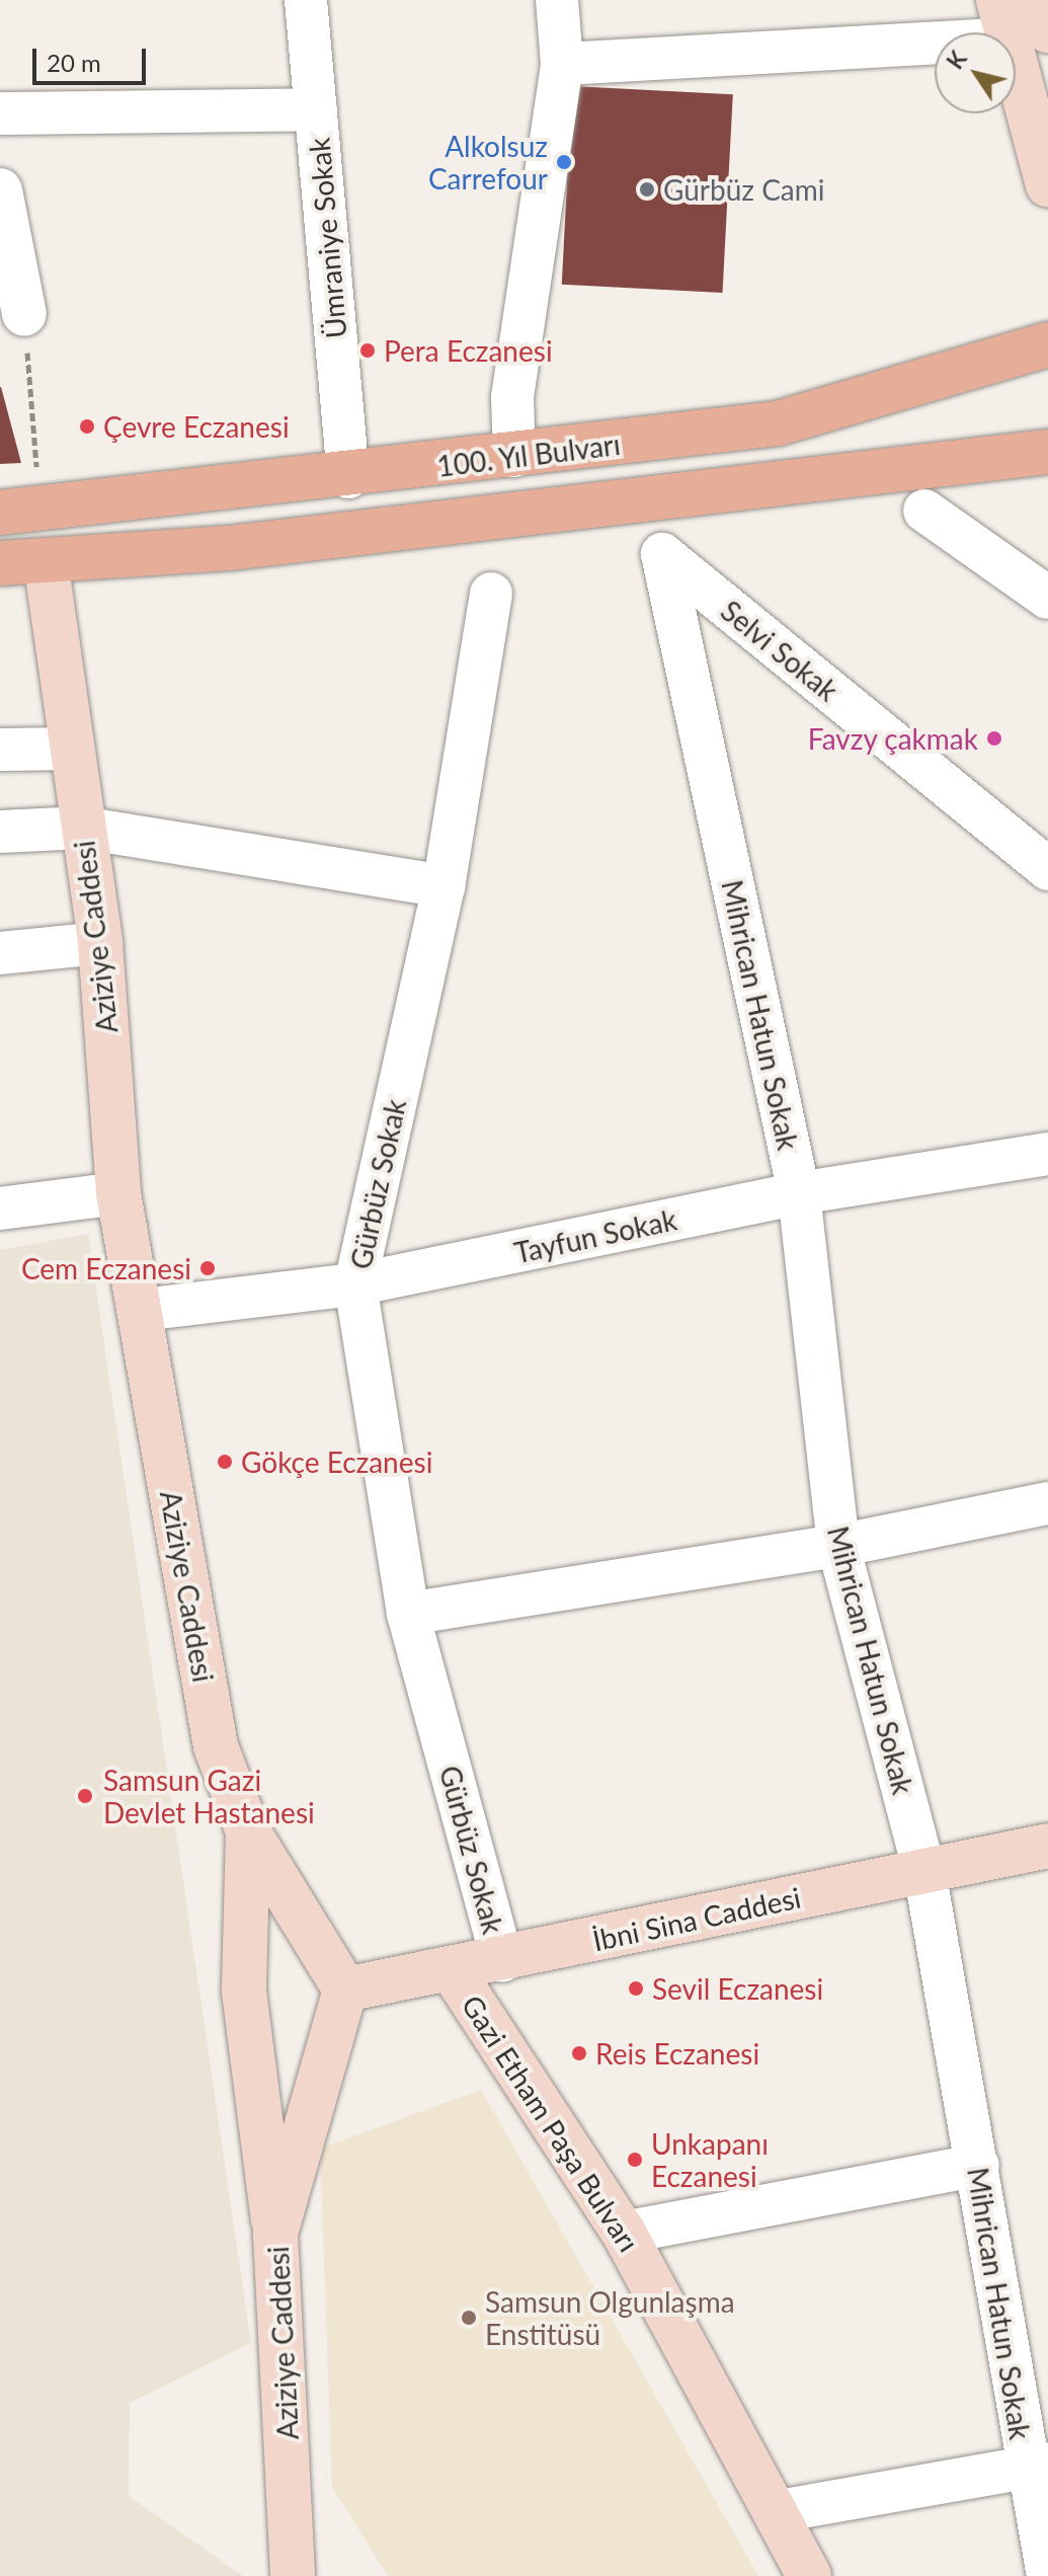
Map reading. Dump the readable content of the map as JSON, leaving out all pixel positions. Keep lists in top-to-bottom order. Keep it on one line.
{"streets":{"main road":["100. Yıl Bulvarı","Aziziye Caddesi","İbni Sina Caddesi","Gazi Etham Paşa Bulvarı"],"street":["Ümraniye Sokak","Selvi Sokak","Mihrican Hatun Sokak","Gürbüz Sokak","Tayfun Sokak"]},"crossings":[["Ümraniye Sokak","100. Yıl Bulvarı"],["100. Yıl Bulvarı","Aziziye Caddesi"],["Selvi Sokak","Mihrican Hatun Sokak"],["Aziziye Caddesi","Tayfun Sokak"],["Aziziye Caddesi","İbni Sina Caddesi"],["Mihrican Hatun Sokak","Tayfun Sokak"],["Mihrican Hatun Sokak","İbni Sina Caddesi"],["Gürbüz Sokak","Tayfun Sokak"],["Gürbüz Sokak","İbni Sina Caddesi"],["İbni Sina Caddesi","Gazi Etham Paşa Bulvarı"]],"places":["Alkolsuz Carrefour","Gürbüz Cami","Pera Eczanesi","Çevre Eczanesi","Favzy çakmak","Cem Eczanesi","Gökçe Eczanesi","Samsun Gazi Devlet Hastanesi","Sevil Eczanesi","Reis Eczanesi","Unkapanı Eczanesi","Samsun Olgunlaşma Enstitüsü"],"scale_bar":"20 m","north":"top left"}
